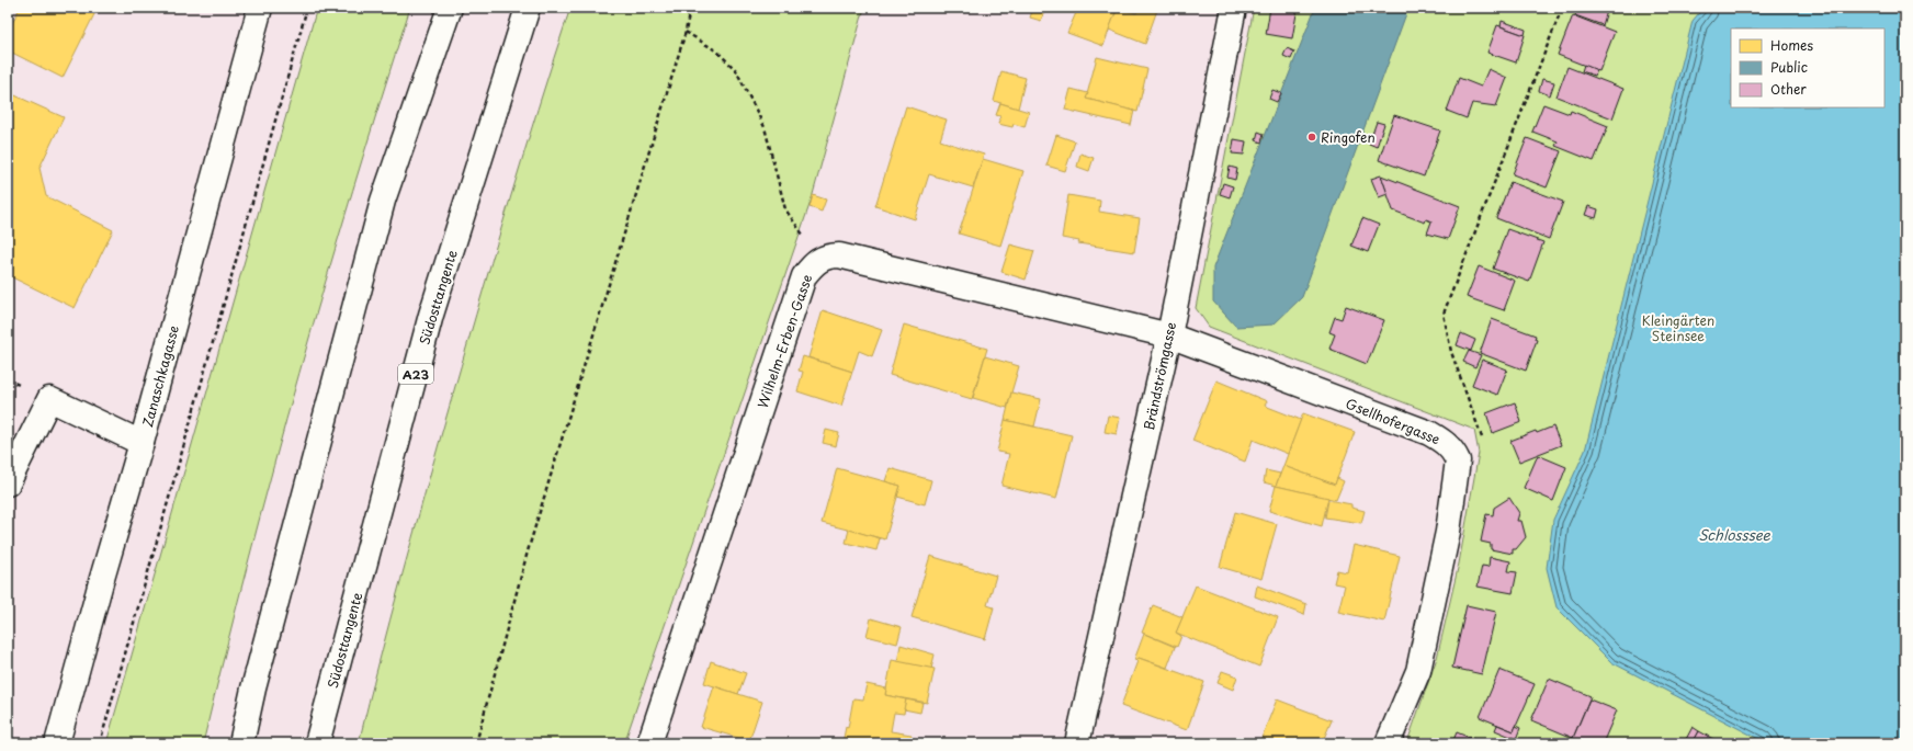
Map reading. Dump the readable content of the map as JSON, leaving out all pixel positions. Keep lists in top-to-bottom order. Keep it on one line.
{"streets":{"main road":["Südosttangente","Wilhelm-Erben-Gasse","A23","Zanaschkagasse","Brändströmgasse","Gsellhofergasse"]},"crossings":[["Wilhelm-Erben-Gasse","Brändströmgasse"],["Wilhelm-Erben-Gasse","Gsellhofergasse"],["Brändströmgasse","Gsellhofergasse"]],"water":["Schlosssee"],"parks":["Kleingärten Steinsee"],"places":["Ringofen"],"legend":["Homes","Public","Other"]}
